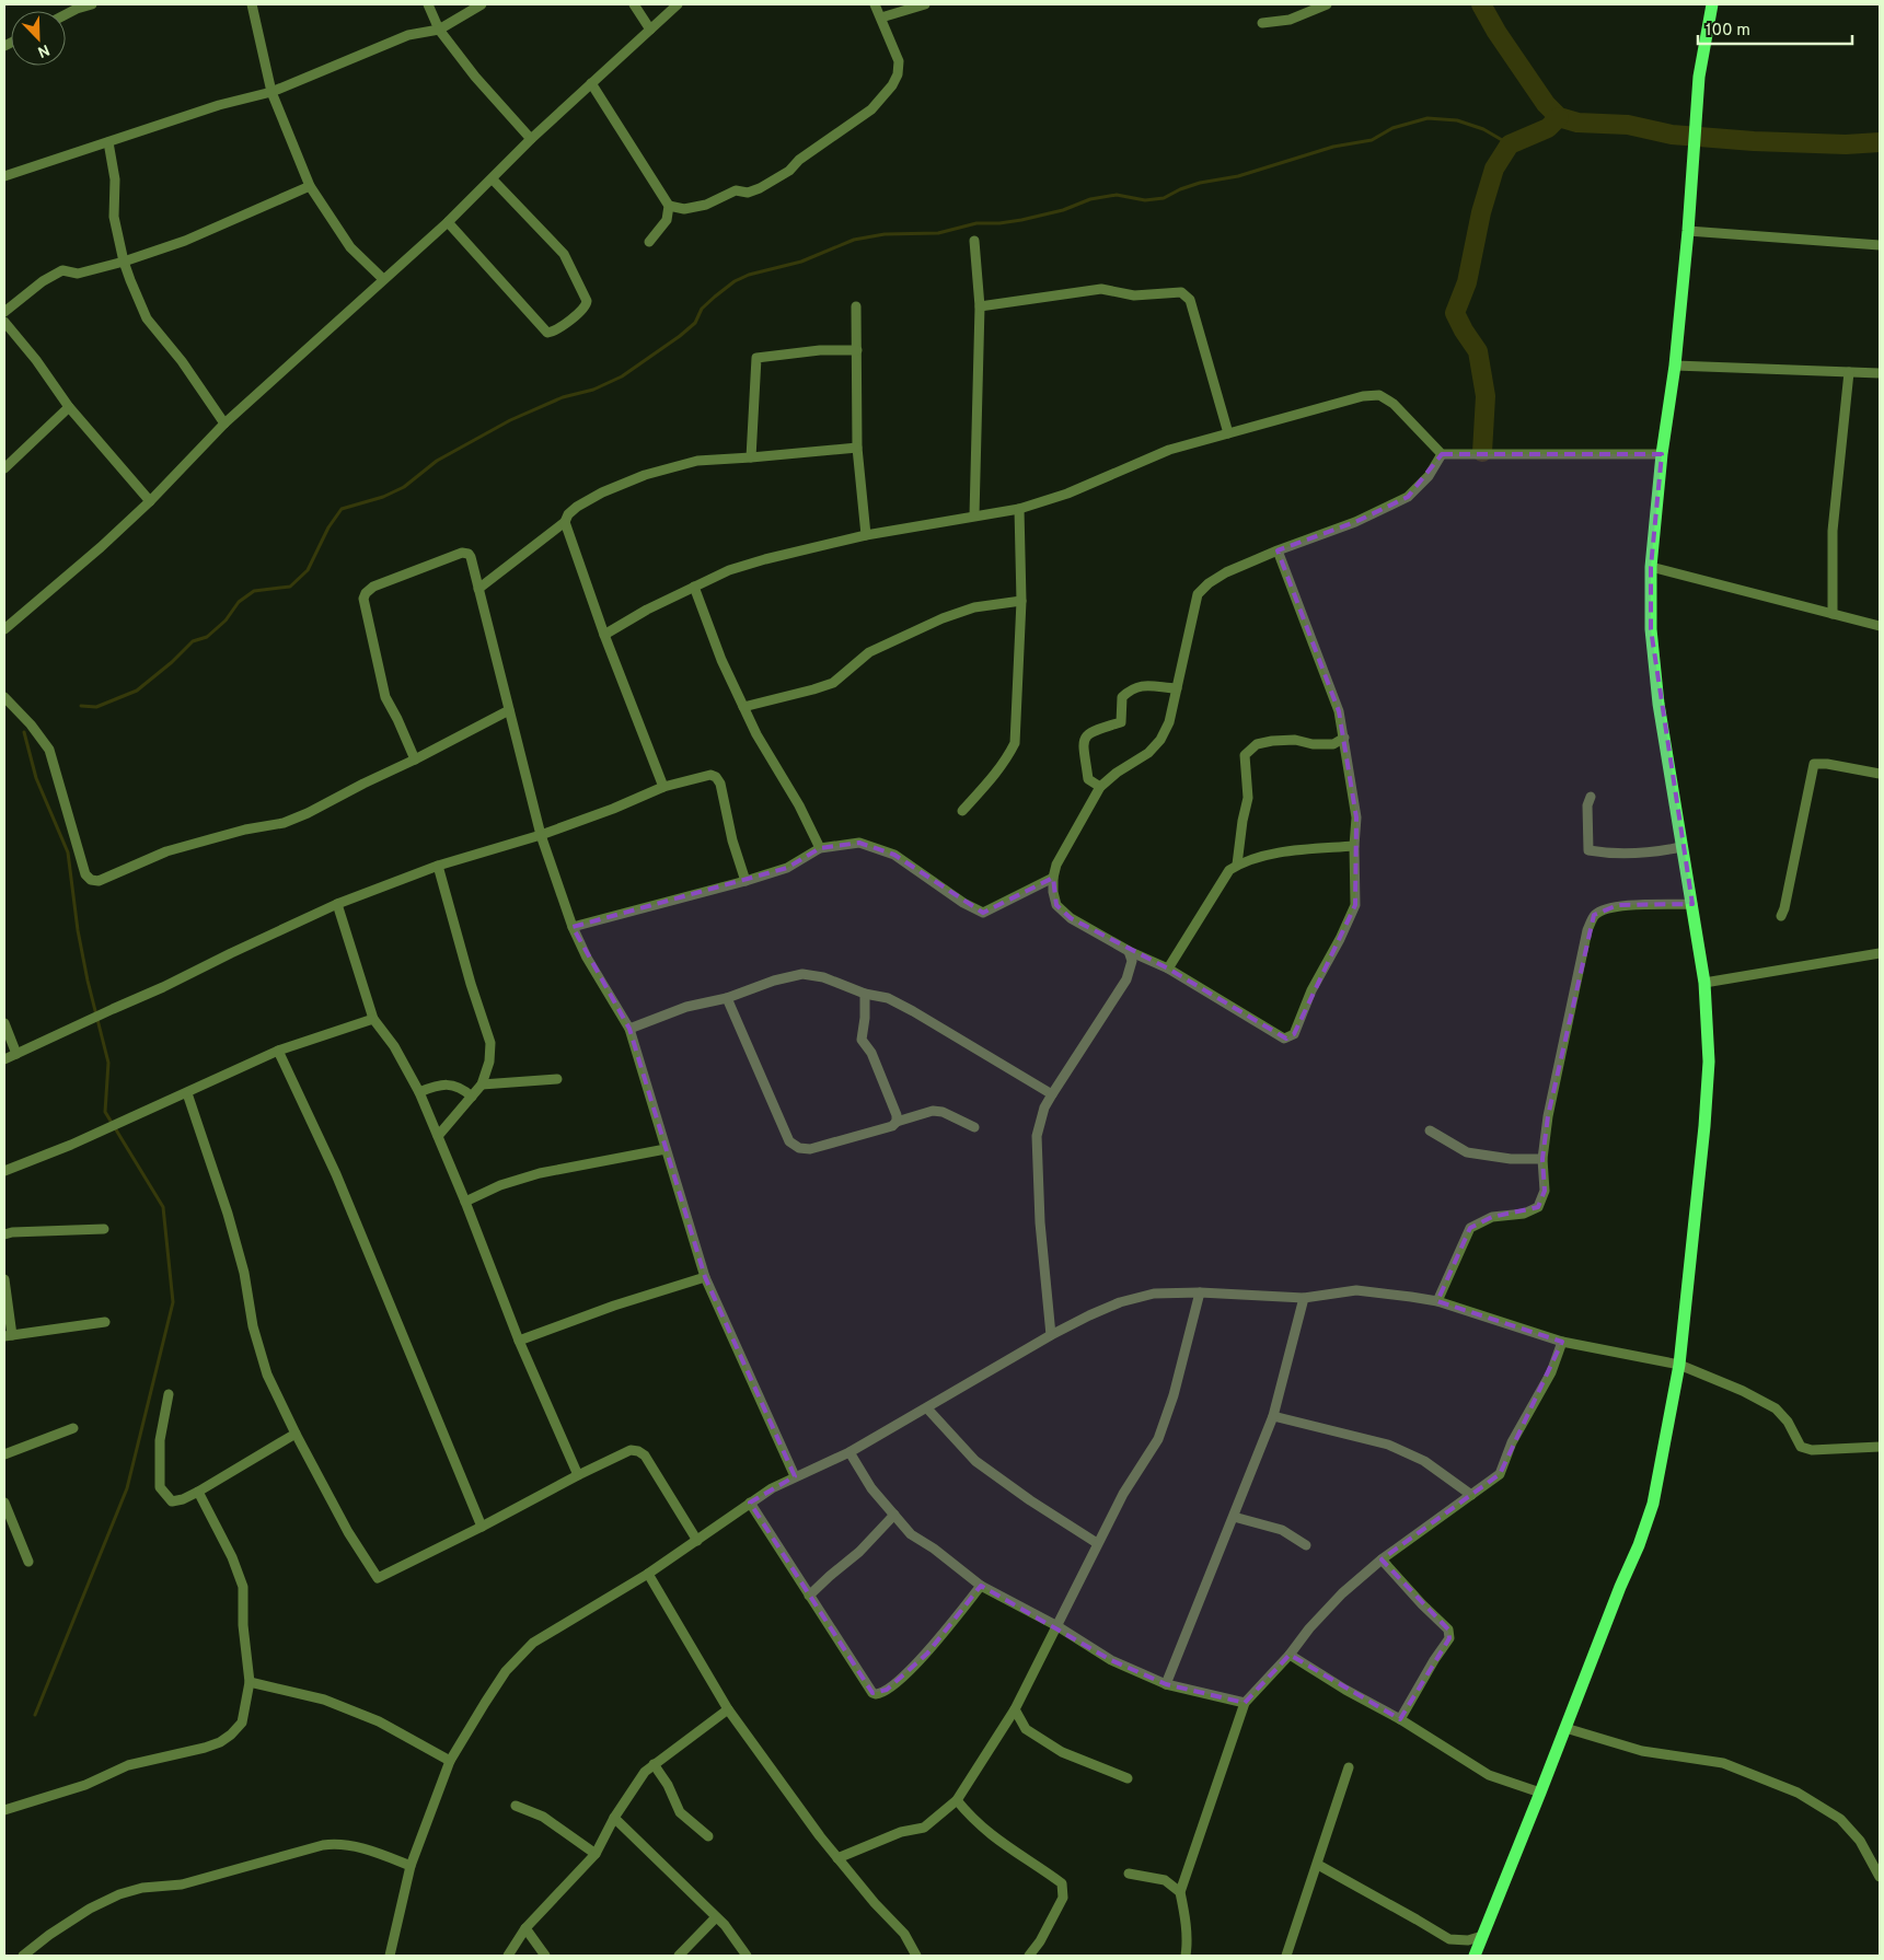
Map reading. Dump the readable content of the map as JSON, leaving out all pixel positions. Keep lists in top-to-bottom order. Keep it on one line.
{"scale_bar":"100 m","north":"bottom right"}
